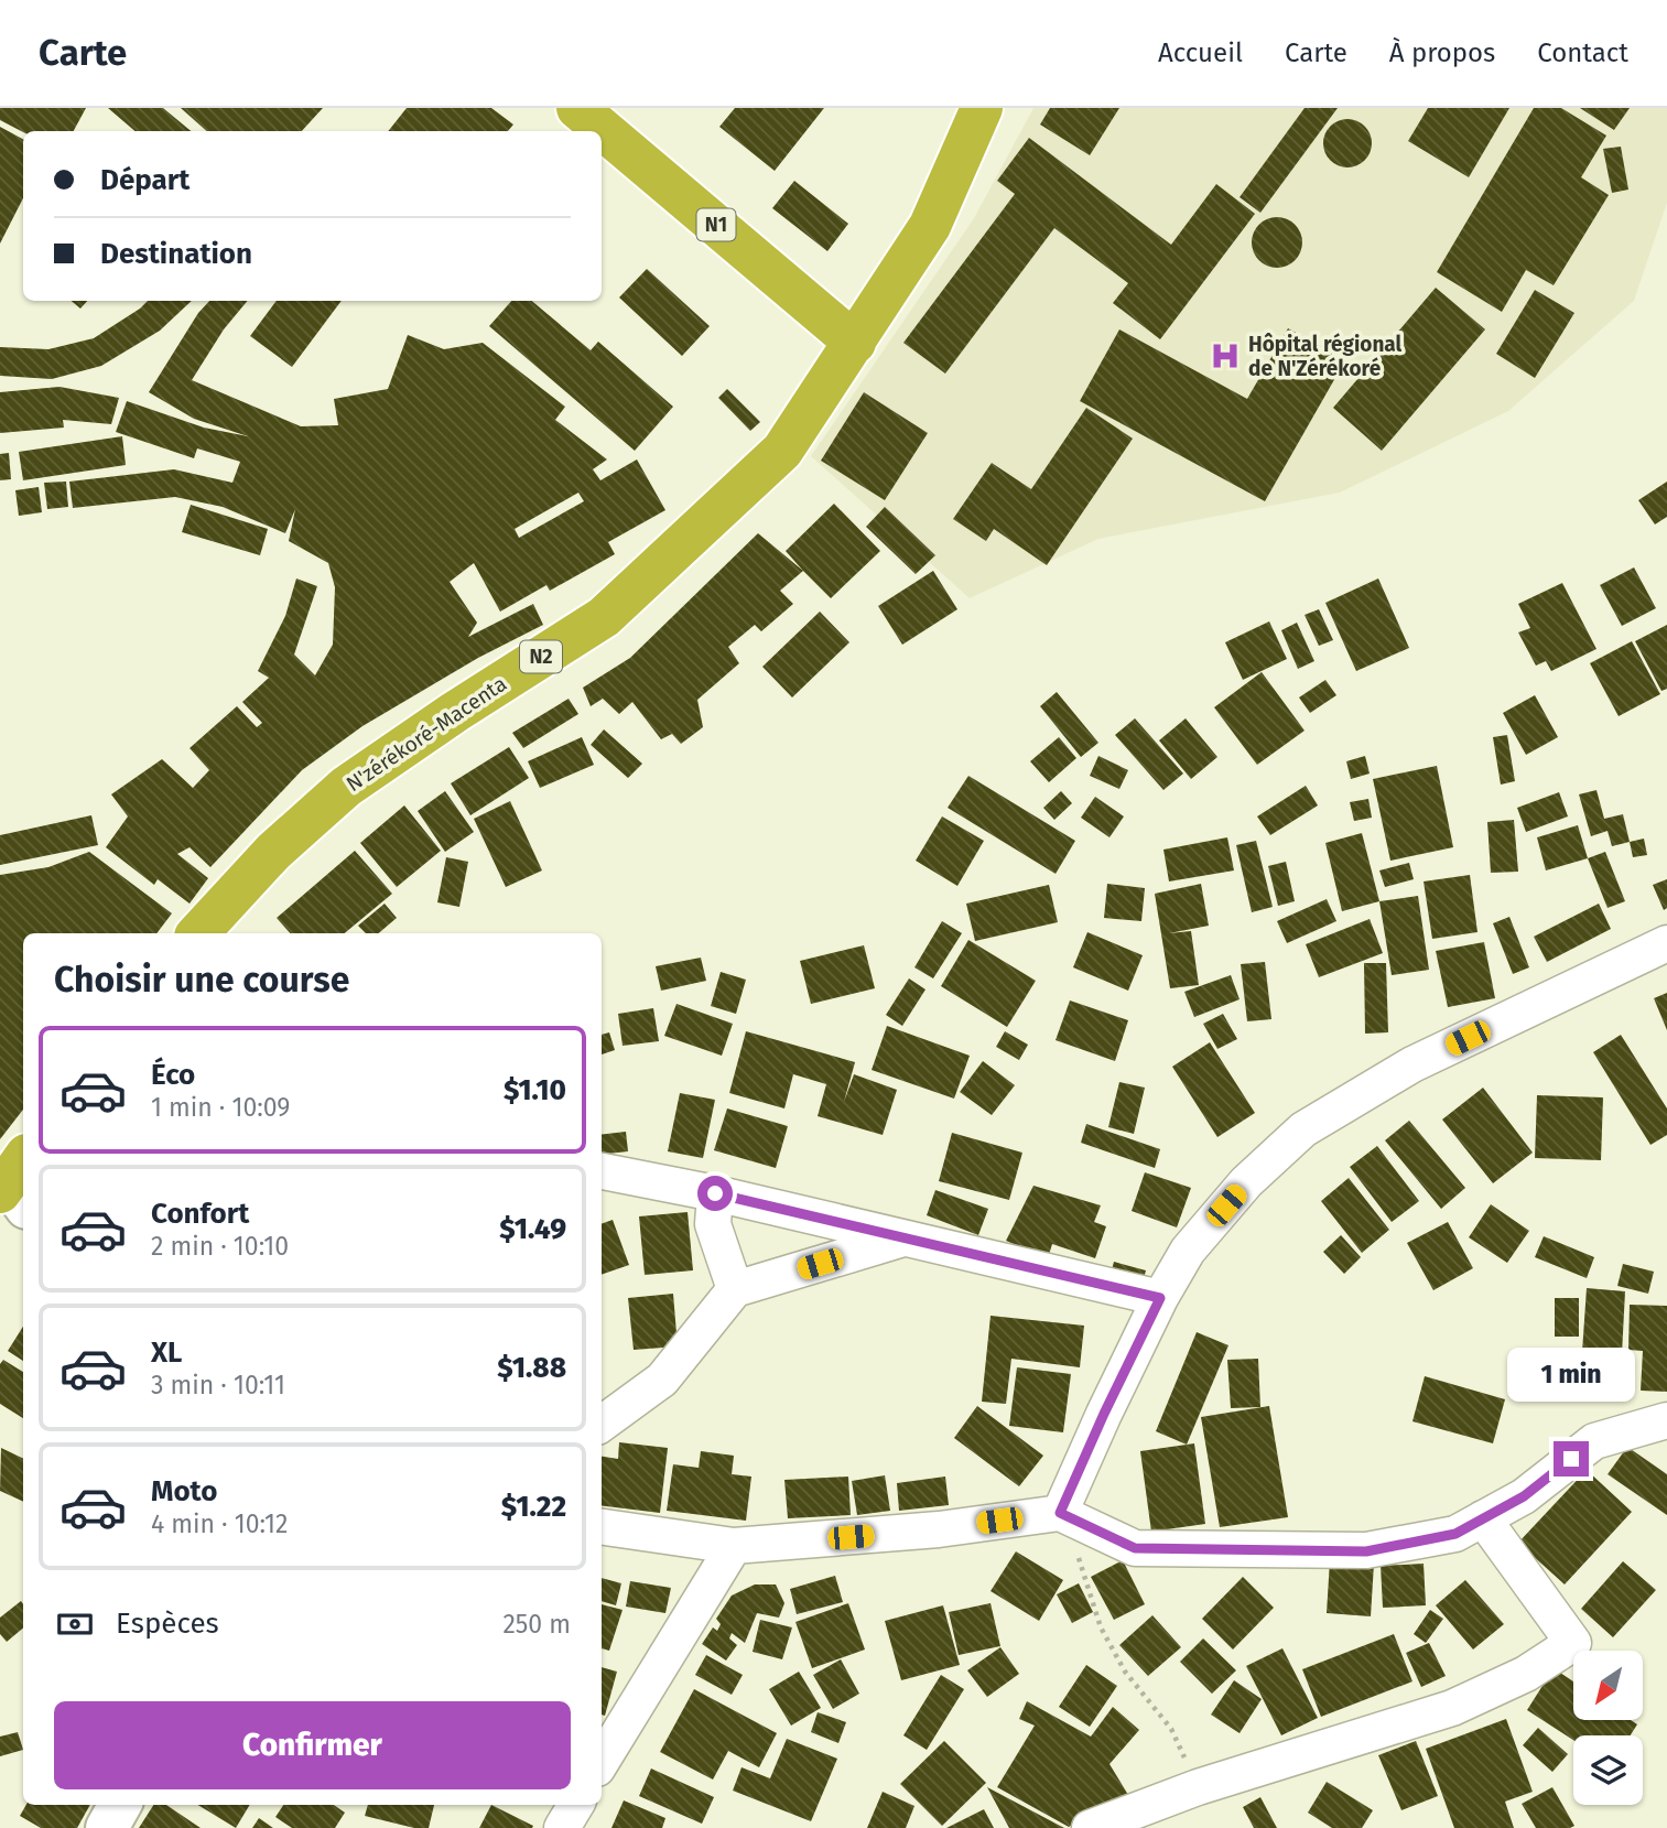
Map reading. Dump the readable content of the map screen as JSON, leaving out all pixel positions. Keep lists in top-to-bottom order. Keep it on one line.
{"streets":{"highway":["N1","N2","N'zérékoré-Macenta"]},"crossings":[["N1","N'zérékoré-Macenta"]],"places":{"hospital":["Hôpital régional de N'Zérékoré"]},"north":"bottom left","page":{"header":"Carte","nav":["Accueil","Carte","À propos","Contact"],"banner":["Départ","Destination"],"heading":"Choisir une course","list":[{"name":"Éco","note":"1 min · 10:09","value":"$1.10"},{"name":"Confort","note":"2 min · 10:10","value":"$1.49"},{"name":"XL","note":"3 min · 10:11","value":"$1.88"},{"name":"Moto","note":"4 min · 10:12","value":"$1.22"}],"bubble":"1 min","pay":["Espèces","250 m"],"buttons":"Confirmer"}}
